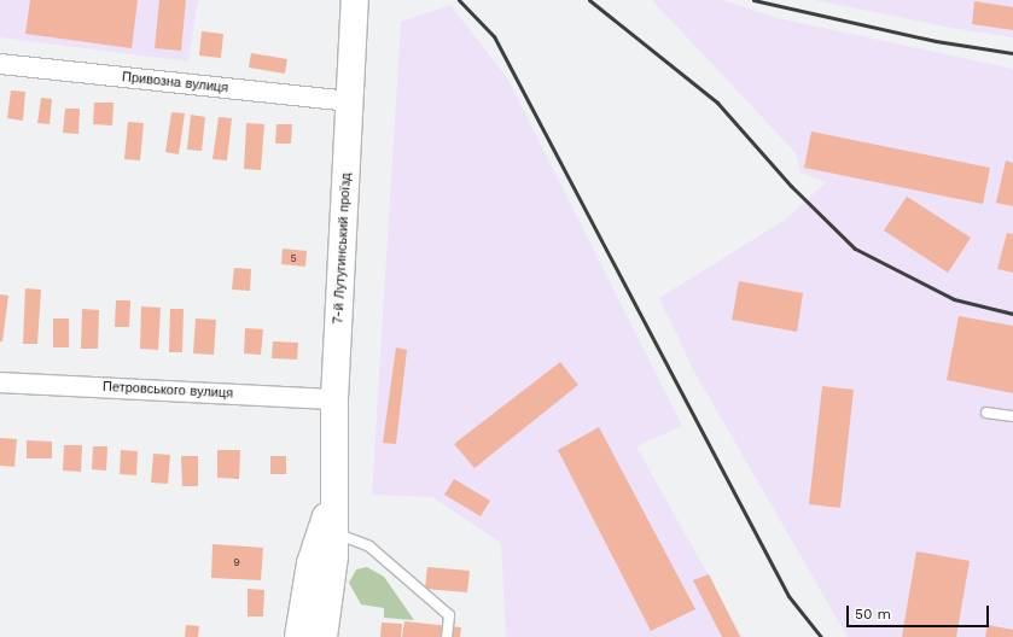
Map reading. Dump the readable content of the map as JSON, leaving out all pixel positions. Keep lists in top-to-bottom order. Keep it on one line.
{"streets":{"main road":["7-й Лутугинський проїзд"],"street":["Привозна вулиця","Петровського вулиця"]},"crossings":[["Привозна вулиця","7-й Лутугинський проїзд"],["7-й Лутугинський проїзд","Петровського вулиця"]],"house_numbers":["5","9"],"scale_bar":"50 m"}
